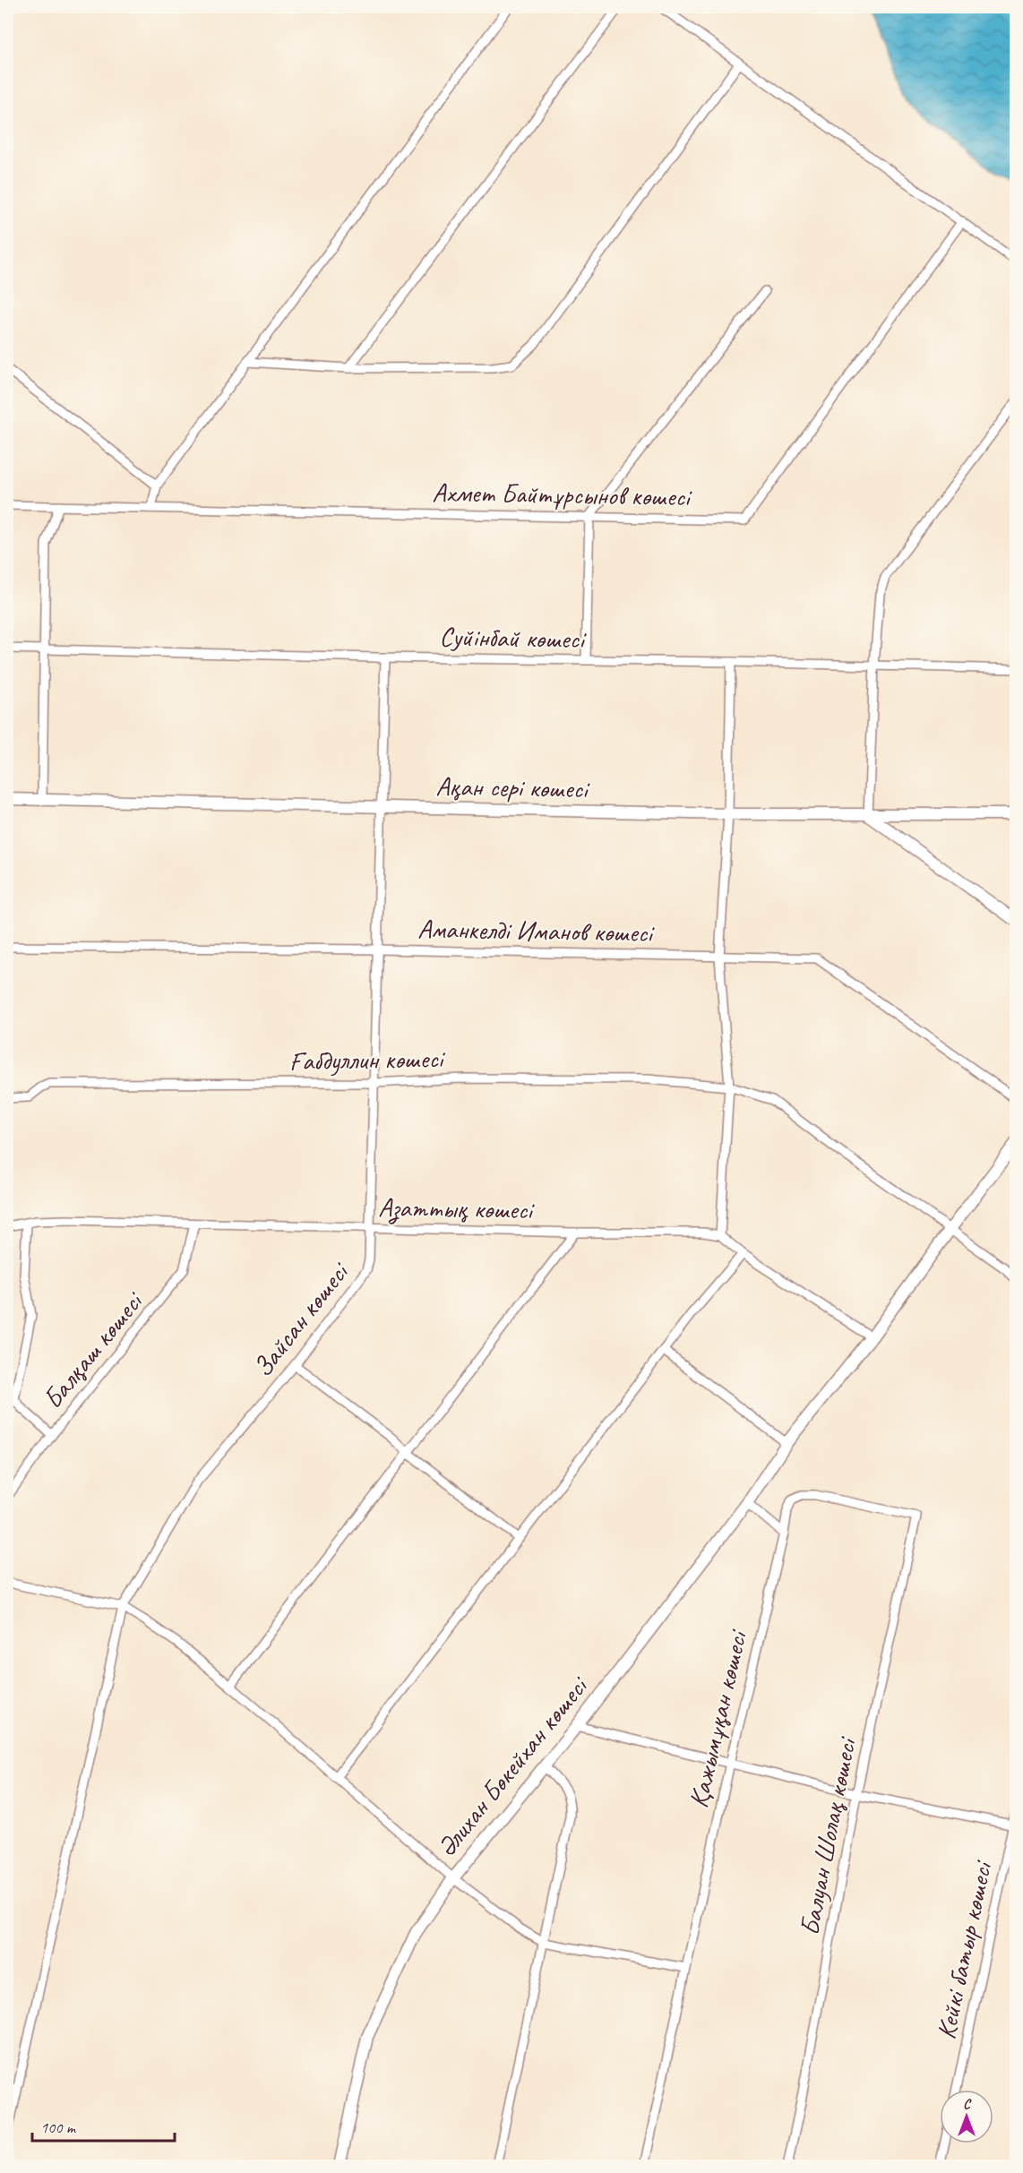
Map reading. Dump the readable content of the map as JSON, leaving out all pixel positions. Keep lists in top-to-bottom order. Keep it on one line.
{"streets":{"street":["Ахмет Байтұрсынов көшесі","Суйінбай көшесі","Ақан сері көшесі","Аманкелді Иманов көшесі","Ғабдуллин көшесі","Азаттық көшесі","Зайсан көшесі","Балқаш көшесі","Қажымұқан көшесі","Әлихан Бөкейхан көшесі","Балуан Шолақ көшесі","Кейкі батыр көшесі"]},"crossings":[["Суйінбай көшесі","Зайсан көшесі"],["Ақан сері көшесі","Зайсан көшесі"],["Аманкелді Иманов көшесі","Зайсан көшесі"],["Ғабдуллин көшесі","Зайсан көшесі"],["Азаттық көшесі","Зайсан көшесі"],["Азаттық көшесі","Балқаш көшесі"],["Зайсан көшесі","Әлихан Бөкейхан көшесі"],["Қажымұқан көшесі","Балуан Шолақ көшесі"]],"scale_bar":"100 m","north":"top"}
